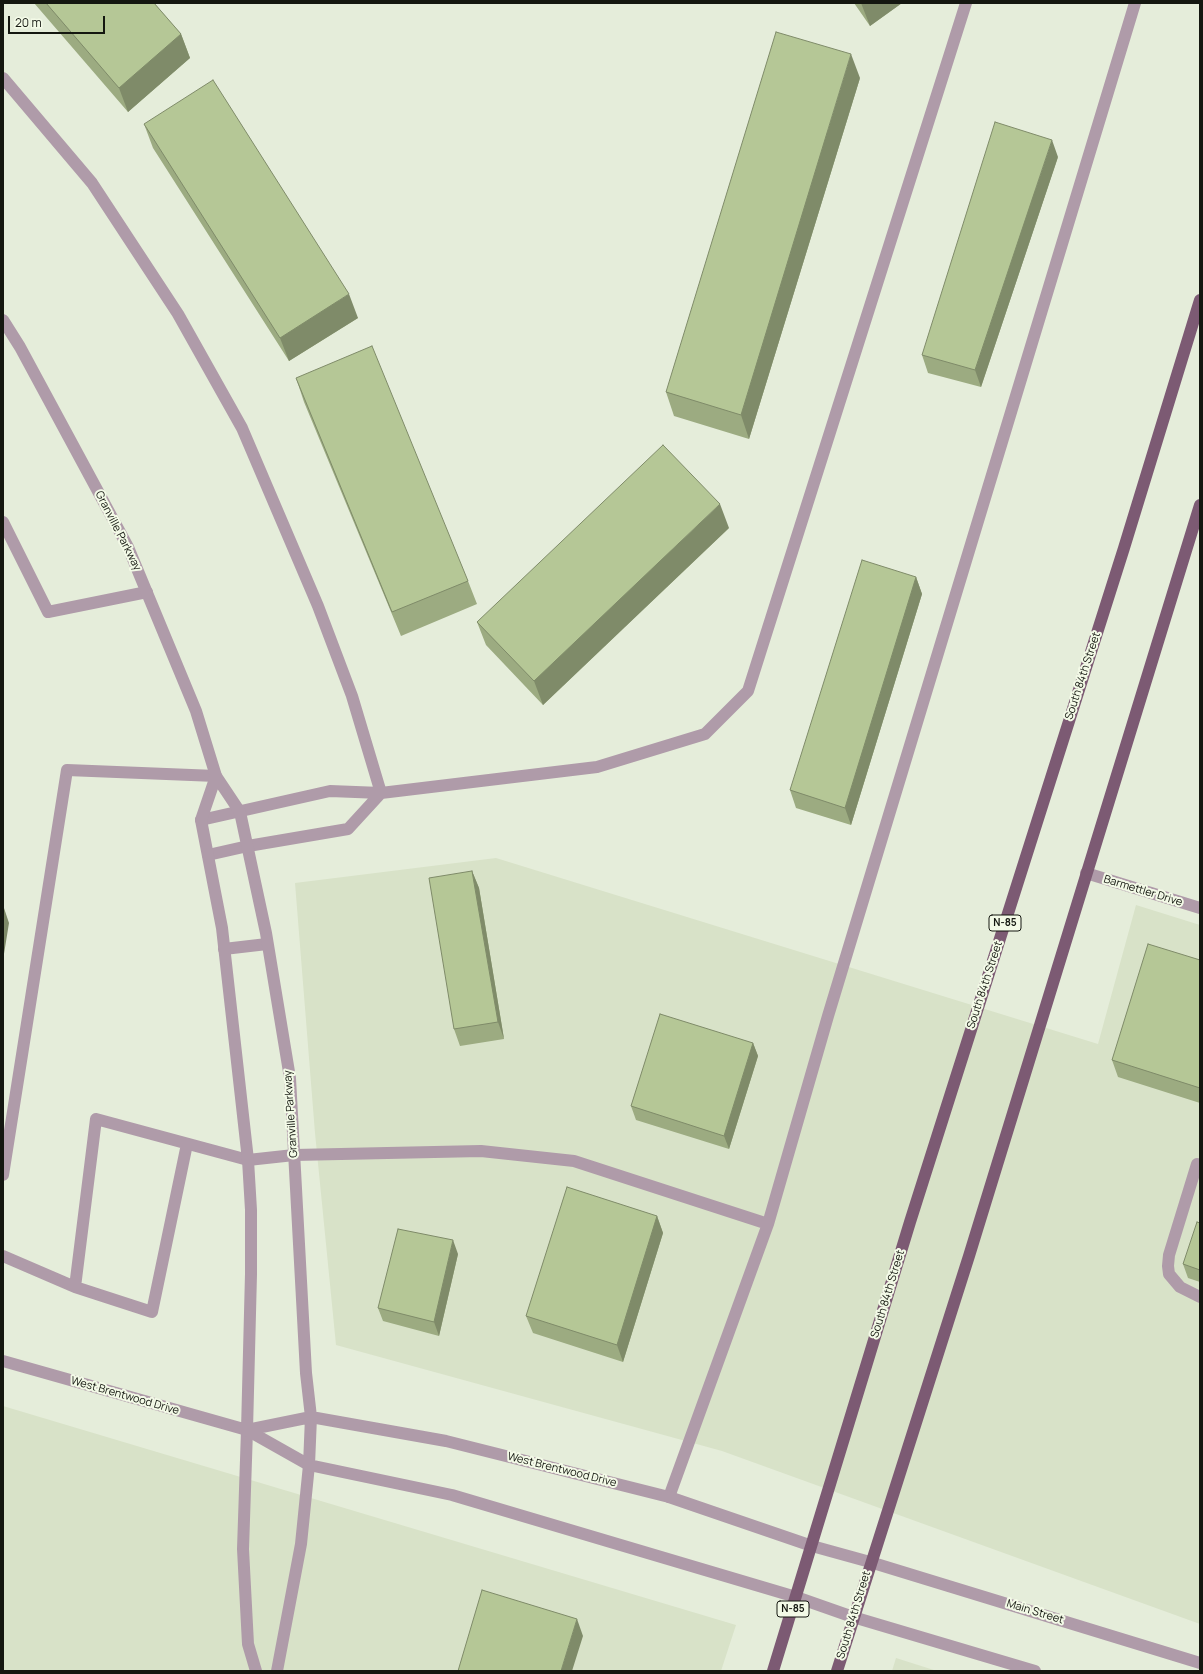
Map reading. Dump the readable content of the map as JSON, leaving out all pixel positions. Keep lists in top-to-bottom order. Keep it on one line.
{"streets":{"main road":["South 84th Street","N-85"],"street":["Granville Parkway","Barmettler Drive","West Brentwood Drive","Main Street"]},"crossings":[["Granville Parkway","West Brentwood Drive"],["South 84th Street","Barmettler Drive"],["South 84th Street","West Brentwood Drive"],["South 84th Street","Main Street"],["West Brentwood Drive","Main Street"]],"scale_bar":"20 m"}
